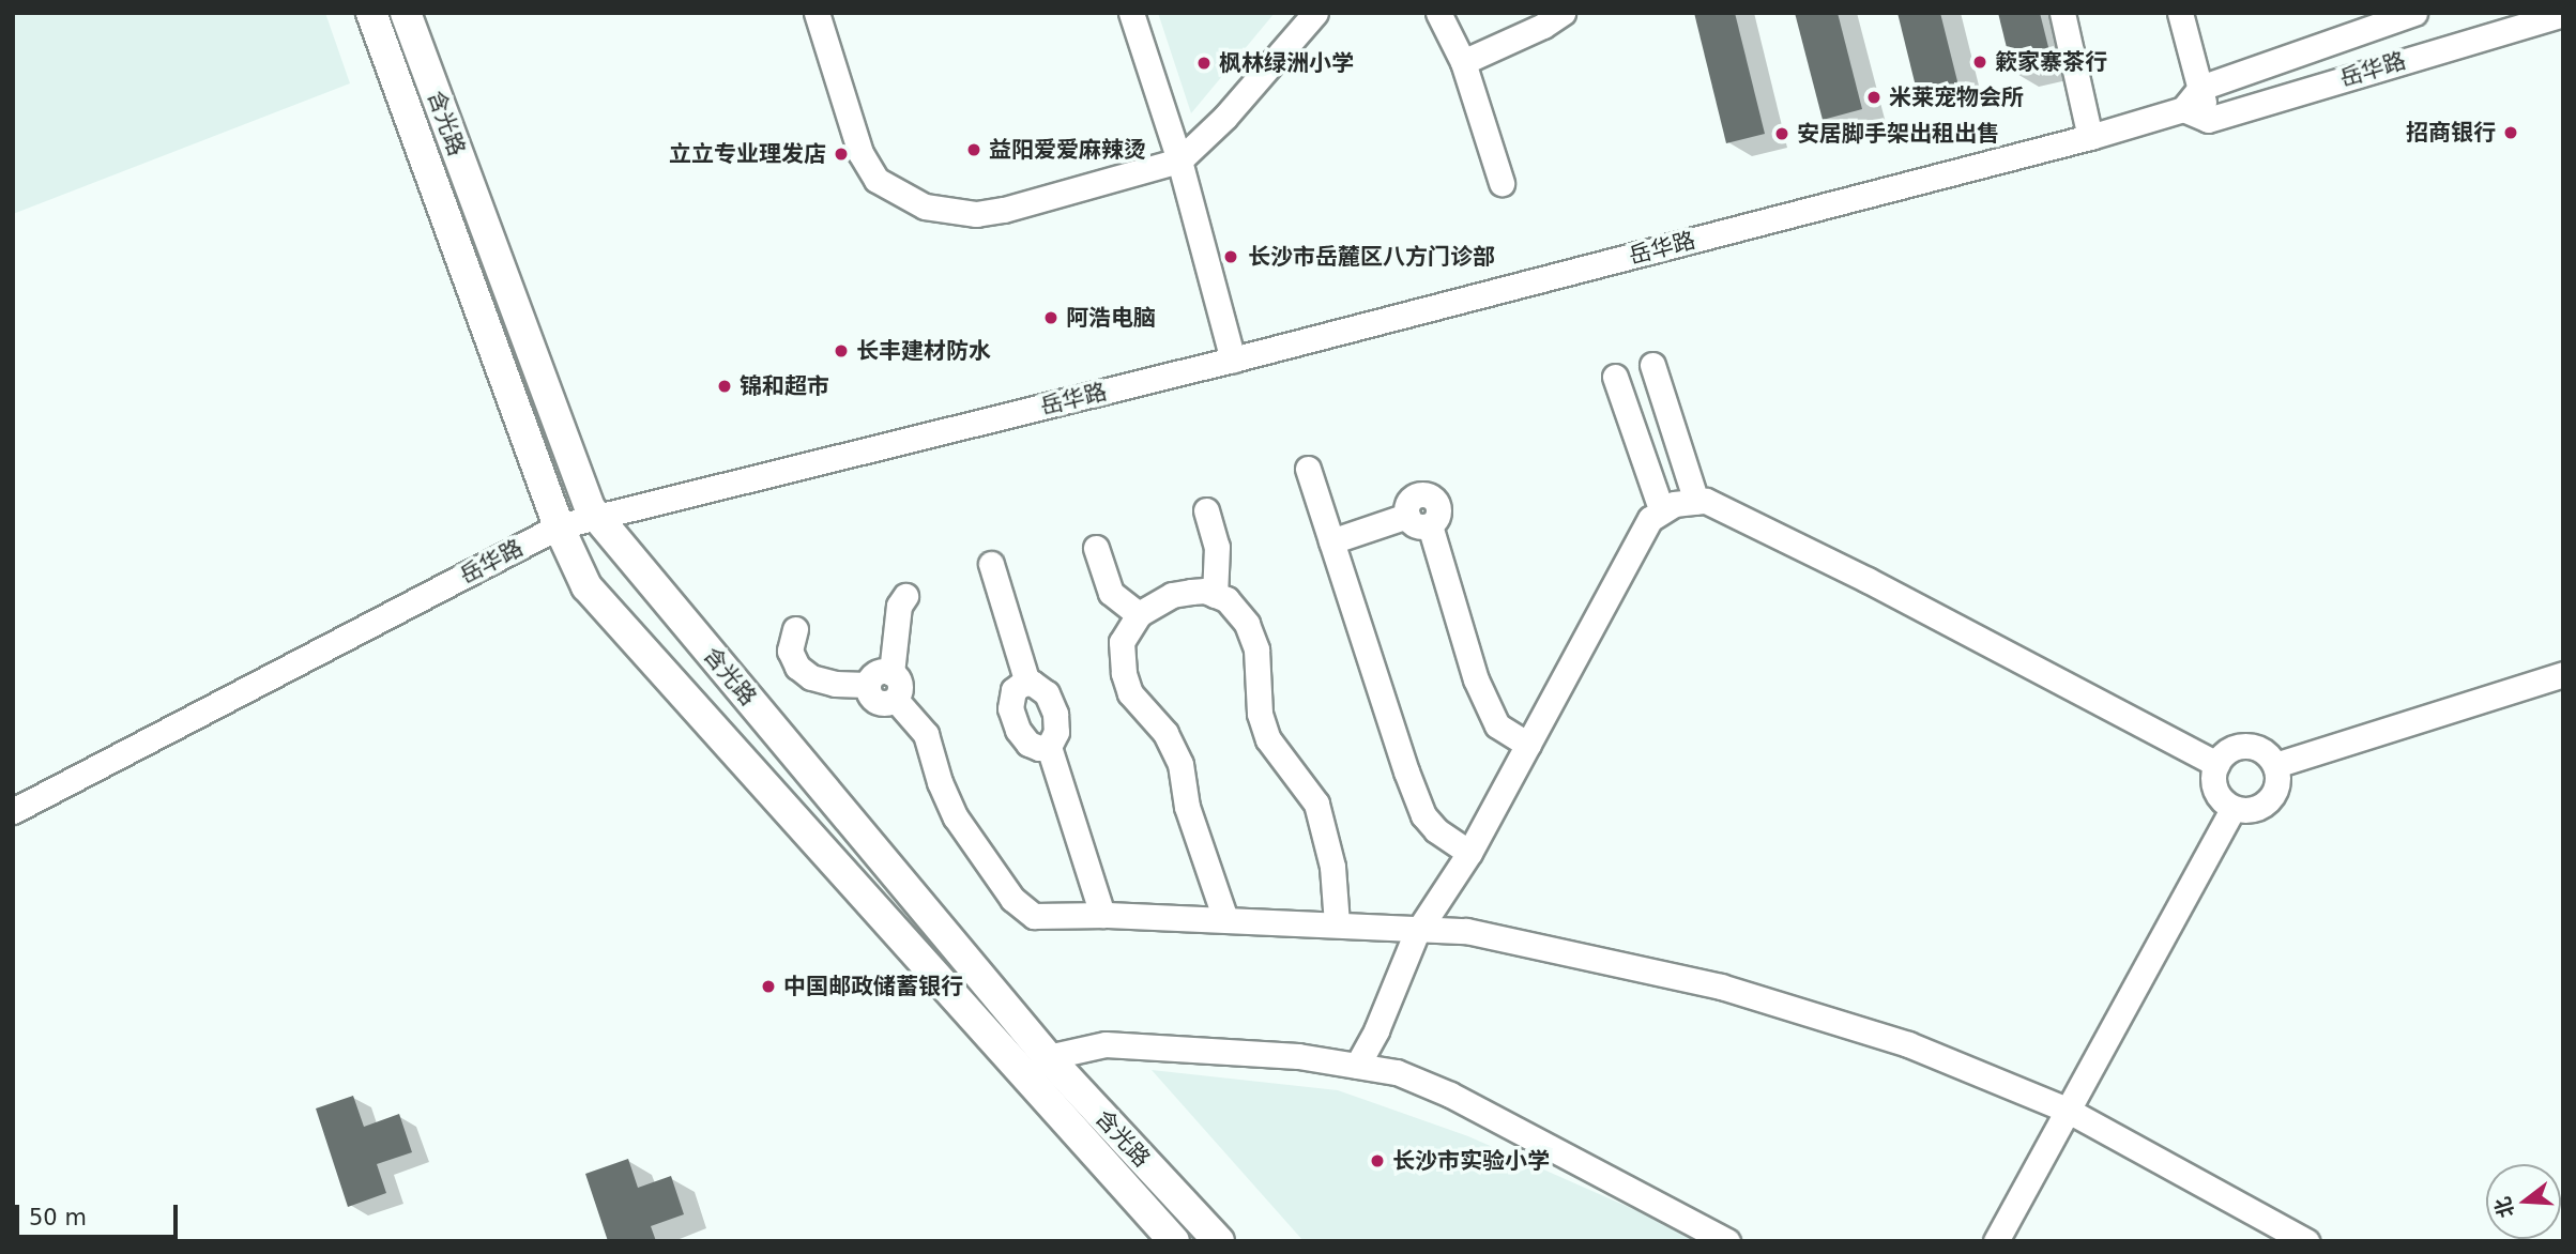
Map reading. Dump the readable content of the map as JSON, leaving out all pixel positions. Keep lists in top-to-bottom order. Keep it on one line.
{"streets":{"main road":["含光路"],"street":["岳华路"]},"crossings":[["岳华路","含光路"]],"places":["簌家寨茶行","枫林绿洲小学","米莱宠物会所","招商银行","安居脚手架出租出售","益阳爱爱麻辣烫","立立专业理发店","长沙市岳麓区八方门诊部","阿浩电脑","长丰建材防水","锦和超市","中国邮政储蓄银行","长沙市实验小学"],"scale_bar":"50 m","north":"left"}
